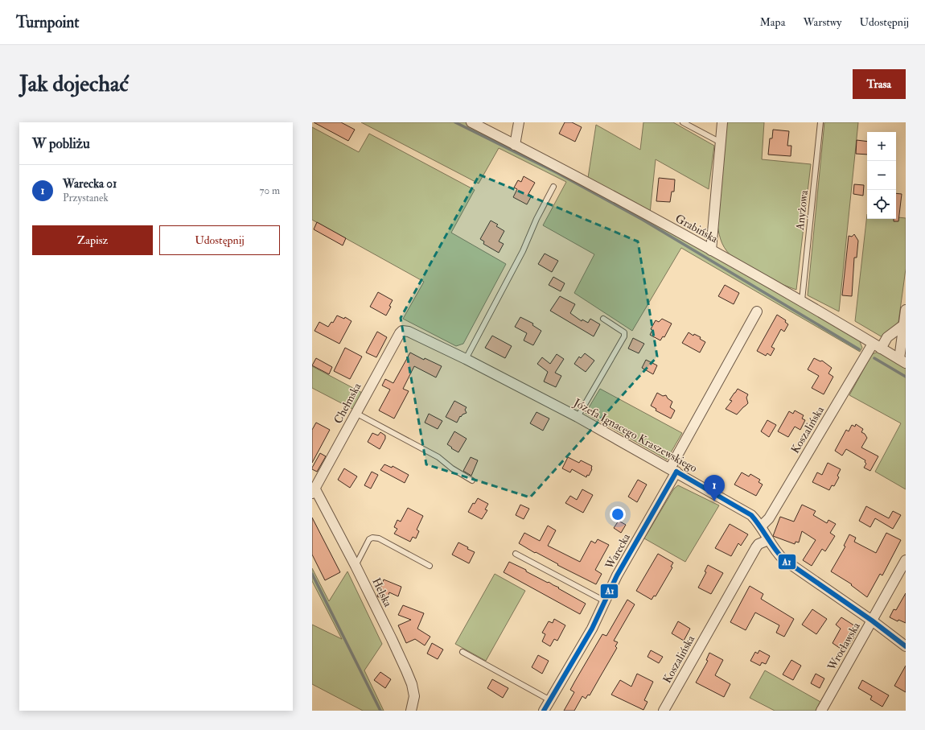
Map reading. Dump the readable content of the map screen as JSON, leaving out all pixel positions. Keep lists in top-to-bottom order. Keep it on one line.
{"streets":{"street":["Grabińska","Chełmska","Koszalińska","Józefa Ignacego Kraszewskiego","Warecka","Helska","Wrocławska"],"lane":["Anyżowa"]},"crossings":[["Anyżowa","Grabińska"],["Grabińska","Koszalińska"],["Chełmska","Józefa Ignacego Kraszewskiego"],["Chełmska","Helska"],["Koszalińska","Józefa Ignacego Kraszewskiego"],["Józefa Ignacego Kraszewskiego","Warecka"],["Józefa Ignacego Kraszewskiego","Wrocławska"]],"lines":["transit line A1"],"page":{"header":"Turnpoint","nav":["Mapa","Warstwy","Udostępnij"],"buttons":["Trasa",["Zapisz","Udostępnij"]],"title":"Jak dojechać","heading":"W pobliżu","map_buttons":["+","−"],"list":[{"mark":"1","name":"Warecka 01","note":"Przystanek","value":"70 m"}],"pins":"1"}}
